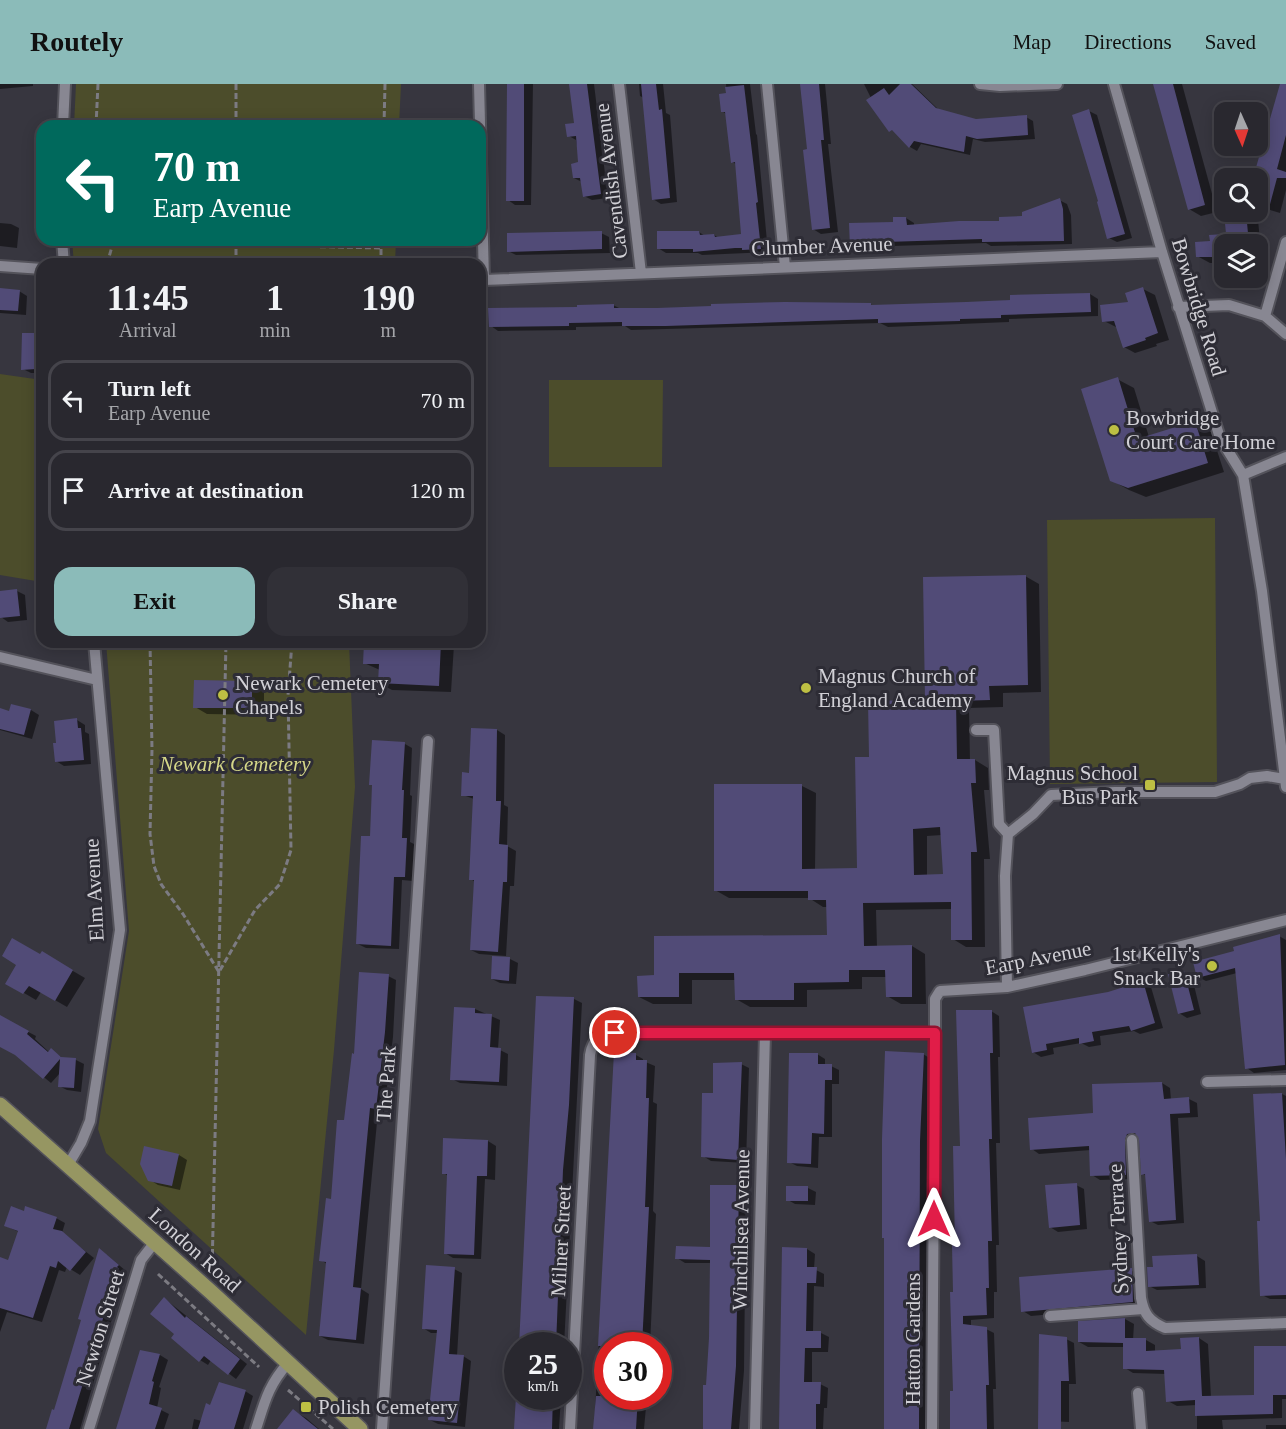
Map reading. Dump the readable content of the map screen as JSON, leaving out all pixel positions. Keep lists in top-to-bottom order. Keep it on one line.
{"streets":{"main road":["London Road"],"street":["Cavendish Avenue","Clumber Avenue","Bowbridge Road","Elm Avenue","Earp Avenue","The Park","Sydney Terrace","Winchilsea Avenue","Milner Street","Newton Street","Hatton Gardens"]},"crossings":[["Cavendish Avenue","Clumber Avenue"],["Clumber Avenue","Bowbridge Road"],["Elm Avenue","London Road"],["Earp Avenue","Hatton Gardens"],["Winchilsea Avenue","Milner Street"],["London Road","Newton Street"]],"parks":["Newark Cemetery"],"places":{"other":["Bowbridge Court Care Home","Magnus Church of England Academy","Newark Cemetery Chapels","1st Kelly's Snack Bar"],"transit":["Magnus School Bus Park","Polish Cemetery"]},"north":"bottom","page":{"header":"Routely","nav":["Map","Directions","Saved"],"turn":["70 m","Earp Avenue"],"eta":["11:45","Arrival","1","min","190","m"],"list":[{"name":"Turn left","note":"Earp Avenue","value":"70 m"},{"name":"Arrive at destination","value":"120 m"}],"buttons":["Exit","Share"],"speed":"25 km/h","limit":"30"}}
